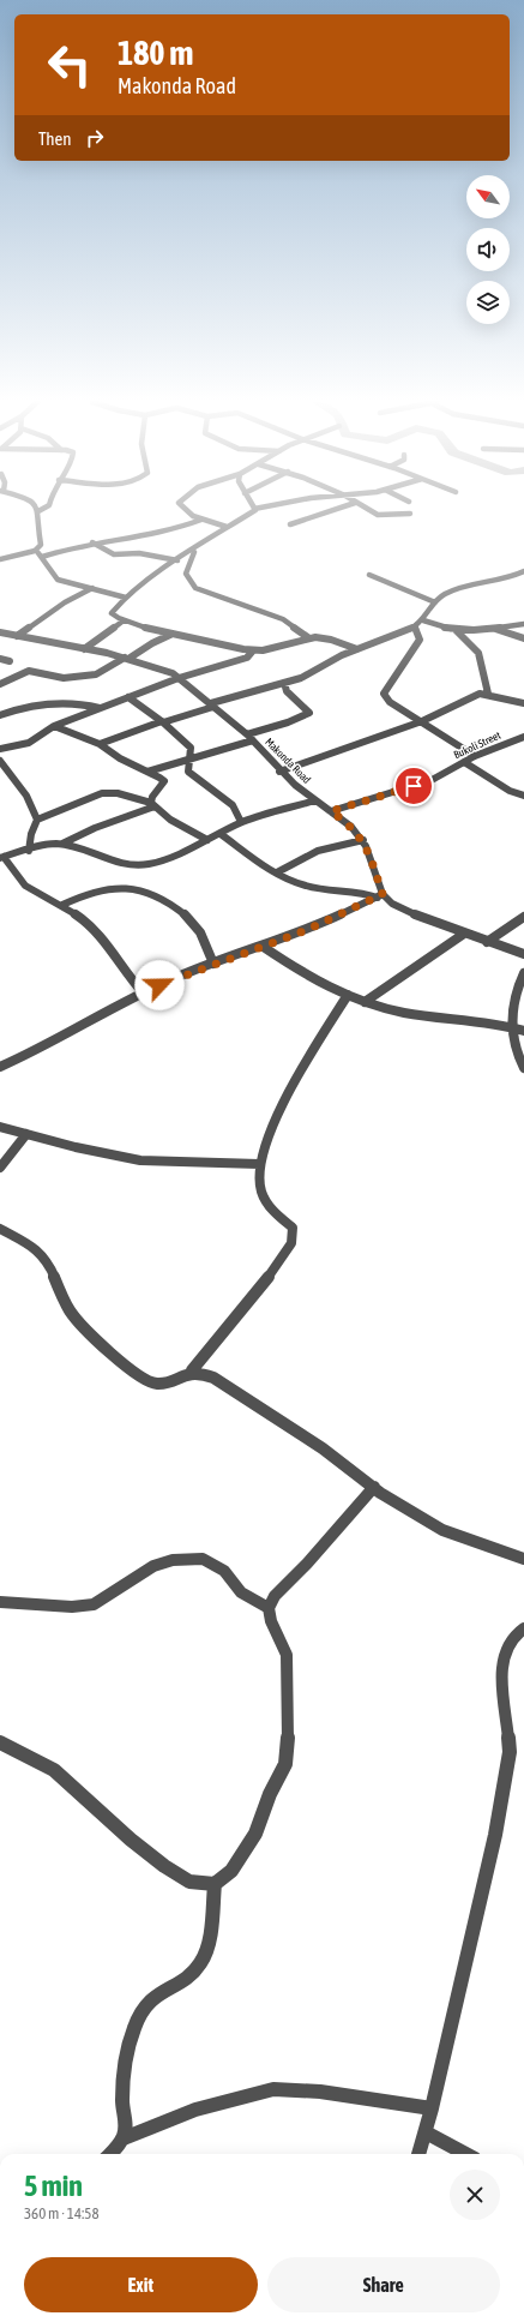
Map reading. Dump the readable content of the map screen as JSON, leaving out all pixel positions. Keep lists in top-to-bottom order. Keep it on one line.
{"streets":{"street":["Bukoli Street","Makonda Road"]},"crossings":[["Bukoli Street","Makonda Road"]],"north":"top left","page":{"turn":["180 m","Makonda Road"],"then":"Then","heading":["5 min","360 m · 14:58"],"buttons":["Exit","Share"]}}
